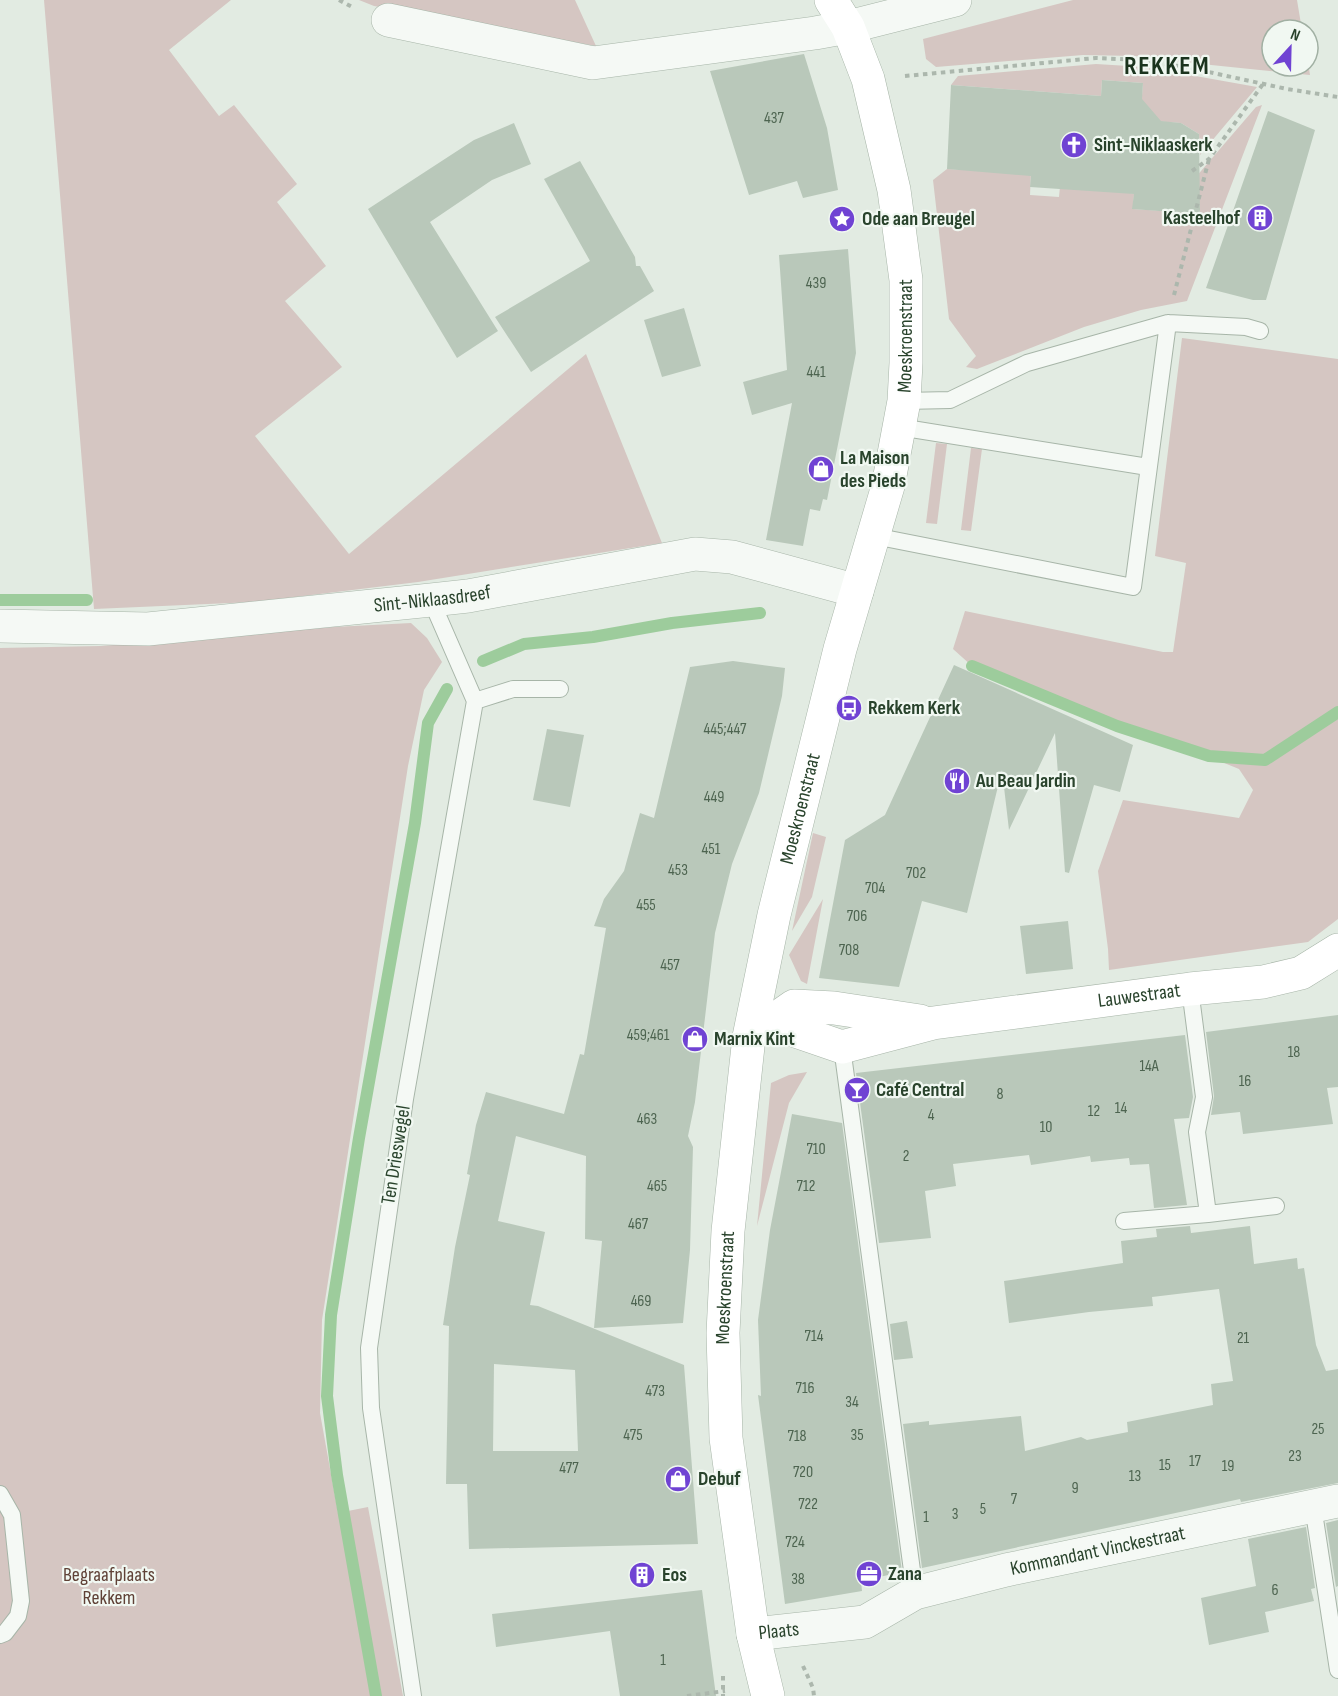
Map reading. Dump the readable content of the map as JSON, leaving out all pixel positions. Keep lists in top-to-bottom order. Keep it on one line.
{"streets":{"main road":["Moeskroenstraat","Lauwestraat","Plaats"],"street":["Sint-Niklaasdreef","Kommandant Vinckestraat"],"lane":["Ten Drieswegel"]},"crossings":[["Moeskroenstraat","Sint-Niklaasdreef"],["Moeskroenstraat","Lauwestraat"],["Moeskroenstraat","Plaats"],["Kommandant Vinckestraat","Plaats"]],"districts":["REKKEM"],"parks":["Begraafplaats Rekkem"],"places":{"church":["Sint-Niklaaskerk"],"building":["Kasteelhof","Eos"],"place":["Ode aan Breugel"],"shop":["La Maison des Pieds","Marnix Kint","Debuf"],"bus stop":["Rekkem Kerk"],"restaurant":["Au Beau Jardin"],"bar":["Café Central"],"office":["Zana"]},"house_numbers":["437","439","441","445;447","449","451","453","702","704","455","706","708","457","459;461","18","14A","16","8","14","12","4","463","10","710","2","465","712","467","469","714","21","716","473","34","25","475","35","718","23","17","15","19","477","720","13","9","7","722","5","3","1","724","38","6","1"],"north":"top"}
